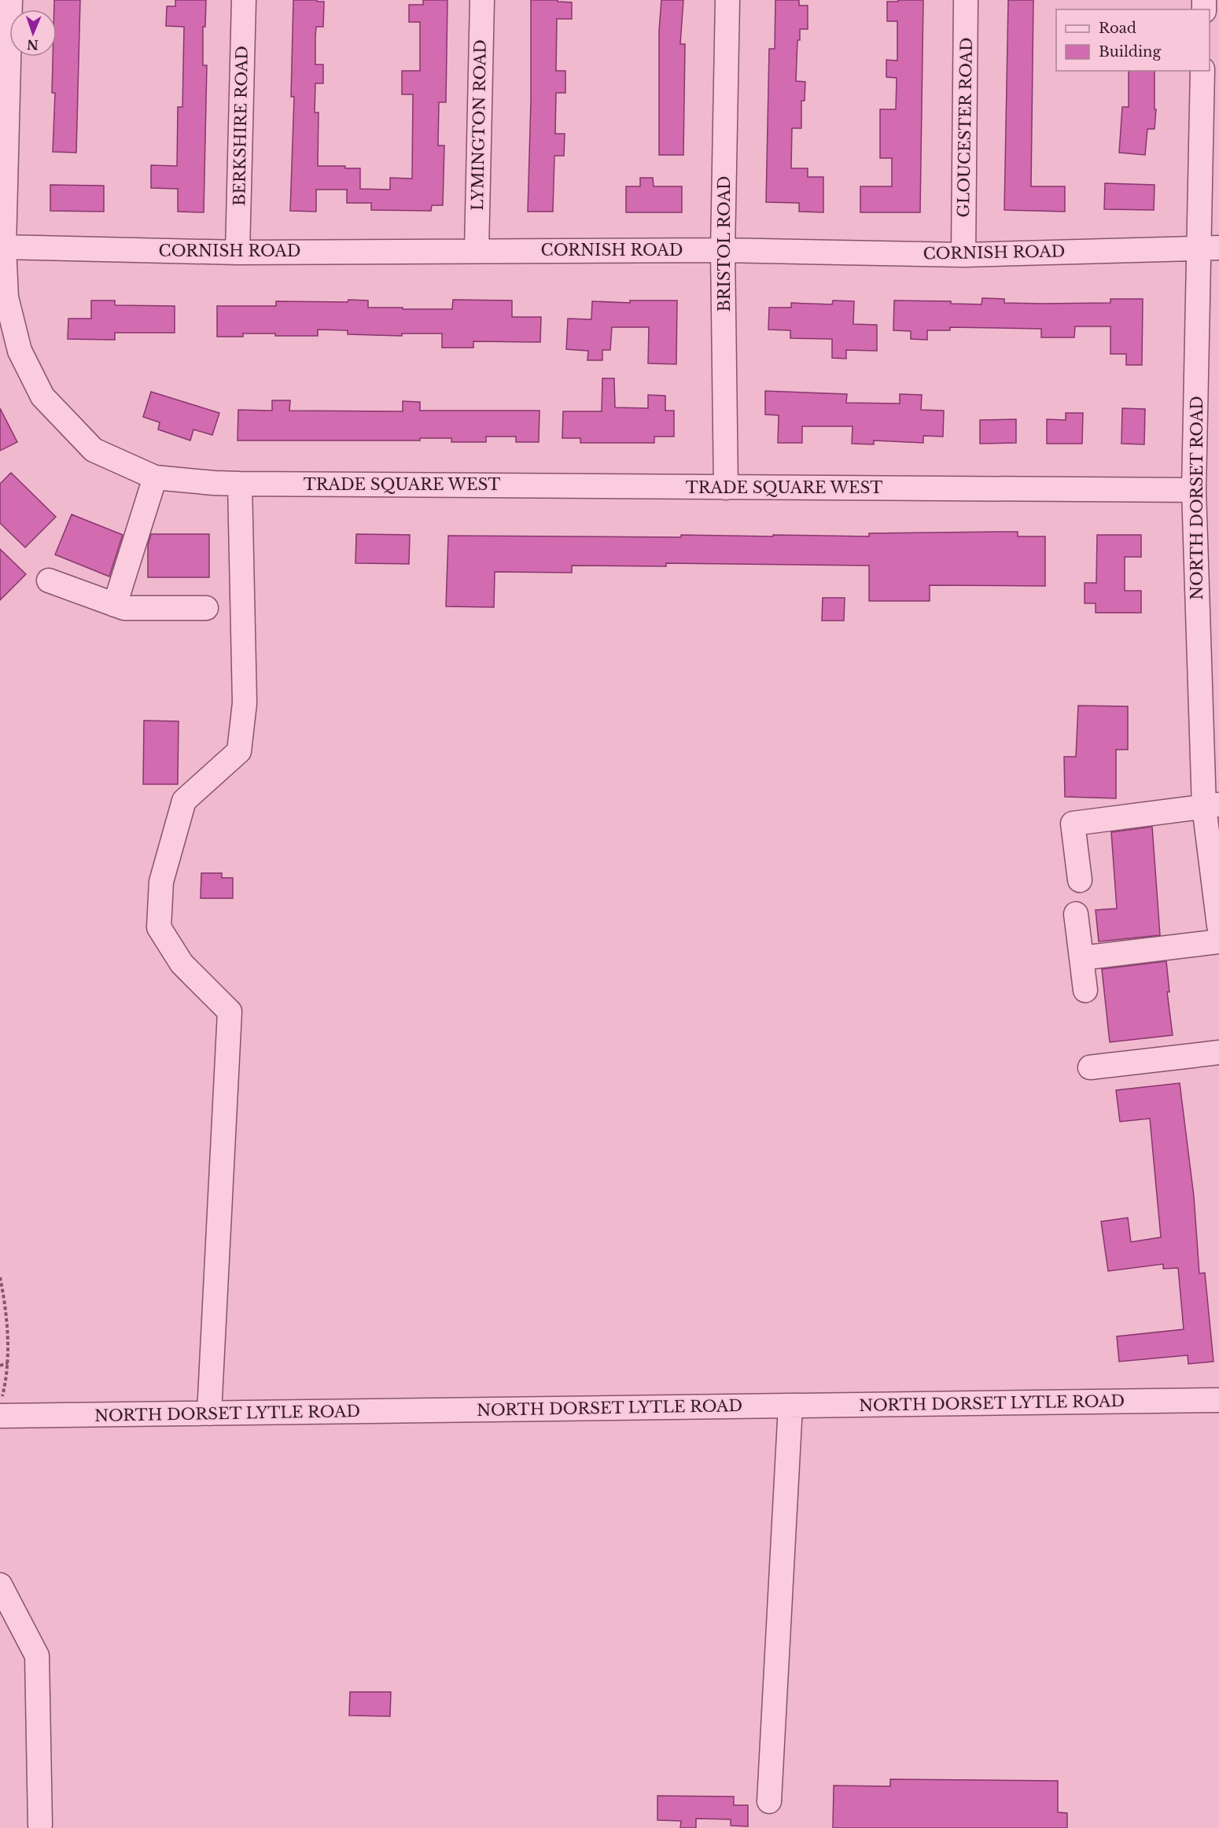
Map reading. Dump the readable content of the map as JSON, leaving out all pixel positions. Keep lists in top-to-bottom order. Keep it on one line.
{"streets":{"street":["LYMINGTON ROAD","BERKSHIRE ROAD","GLOUCESTER ROAD","BRISTOL ROAD","CORNISH ROAD","TRADE SQUARE WEST","NORTH DORSET ROAD","NORTH DORSET LYTLE ROAD"]},"crossings":[["LYMINGTON ROAD","CORNISH ROAD"],["BERKSHIRE ROAD","CORNISH ROAD"],["GLOUCESTER ROAD","CORNISH ROAD"],["BRISTOL ROAD","CORNISH ROAD"],["BRISTOL ROAD","TRADE SQUARE WEST"],["CORNISH ROAD","TRADE SQUARE WEST"],["CORNISH ROAD","NORTH DORSET ROAD"],["TRADE SQUARE WEST","NORTH DORSET ROAD"]],"legend":["Road","Building"],"north":"bottom"}
